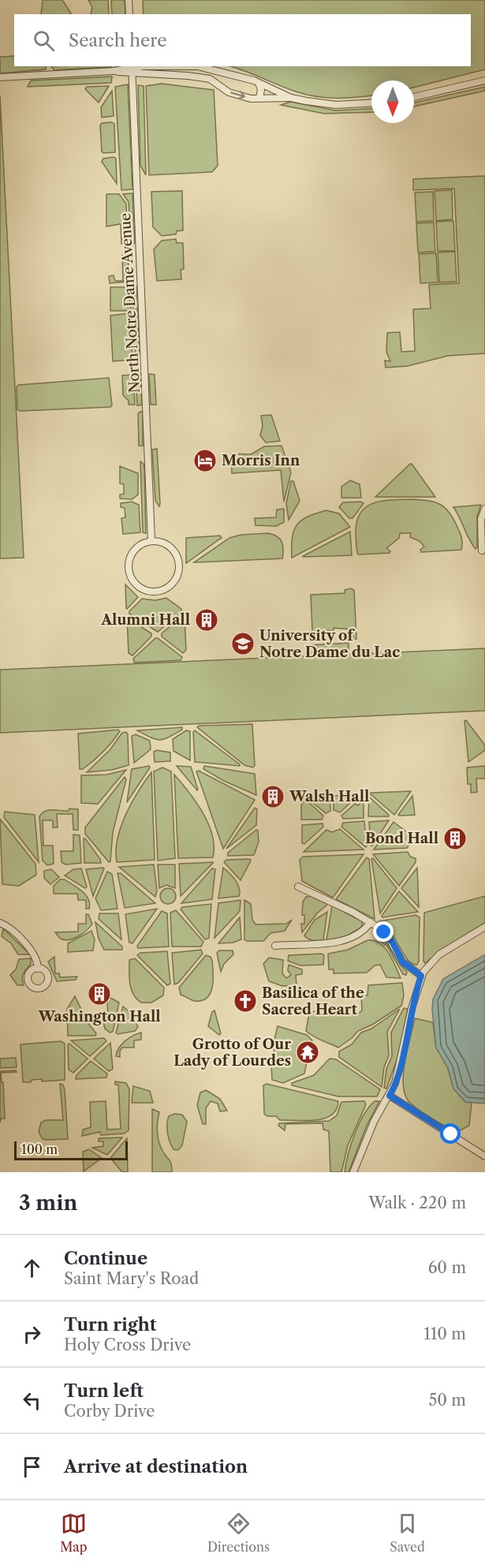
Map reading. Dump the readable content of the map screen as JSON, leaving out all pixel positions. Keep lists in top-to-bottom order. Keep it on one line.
{"streets":{"street":["North Notre Dame Avenue"]},"places":{"hotel":["Morris Inn"],"building":["Alumni Hall","Walsh Hall","Bond Hall","Washington Hall"],"school or university":["University of Notre Dame du Lac"],"church":["Basilica of the Sacred Heart"],"temple":["Grotto of Our Lady of Lourdes"]},"scale_bar":"100 m","north":"bottom","page":{"search":"Search here","scale":"100 m","heading":["3 min","Walk · 220 m"],"list":[["Continue","Saint Mary's Road","60 m"],["Turn right","Holy Cross Drive","110 m"],["Turn left","Corby Drive","50 m"],"Arrive at destination"],"nav":["Map","Directions","Saved"]}}
